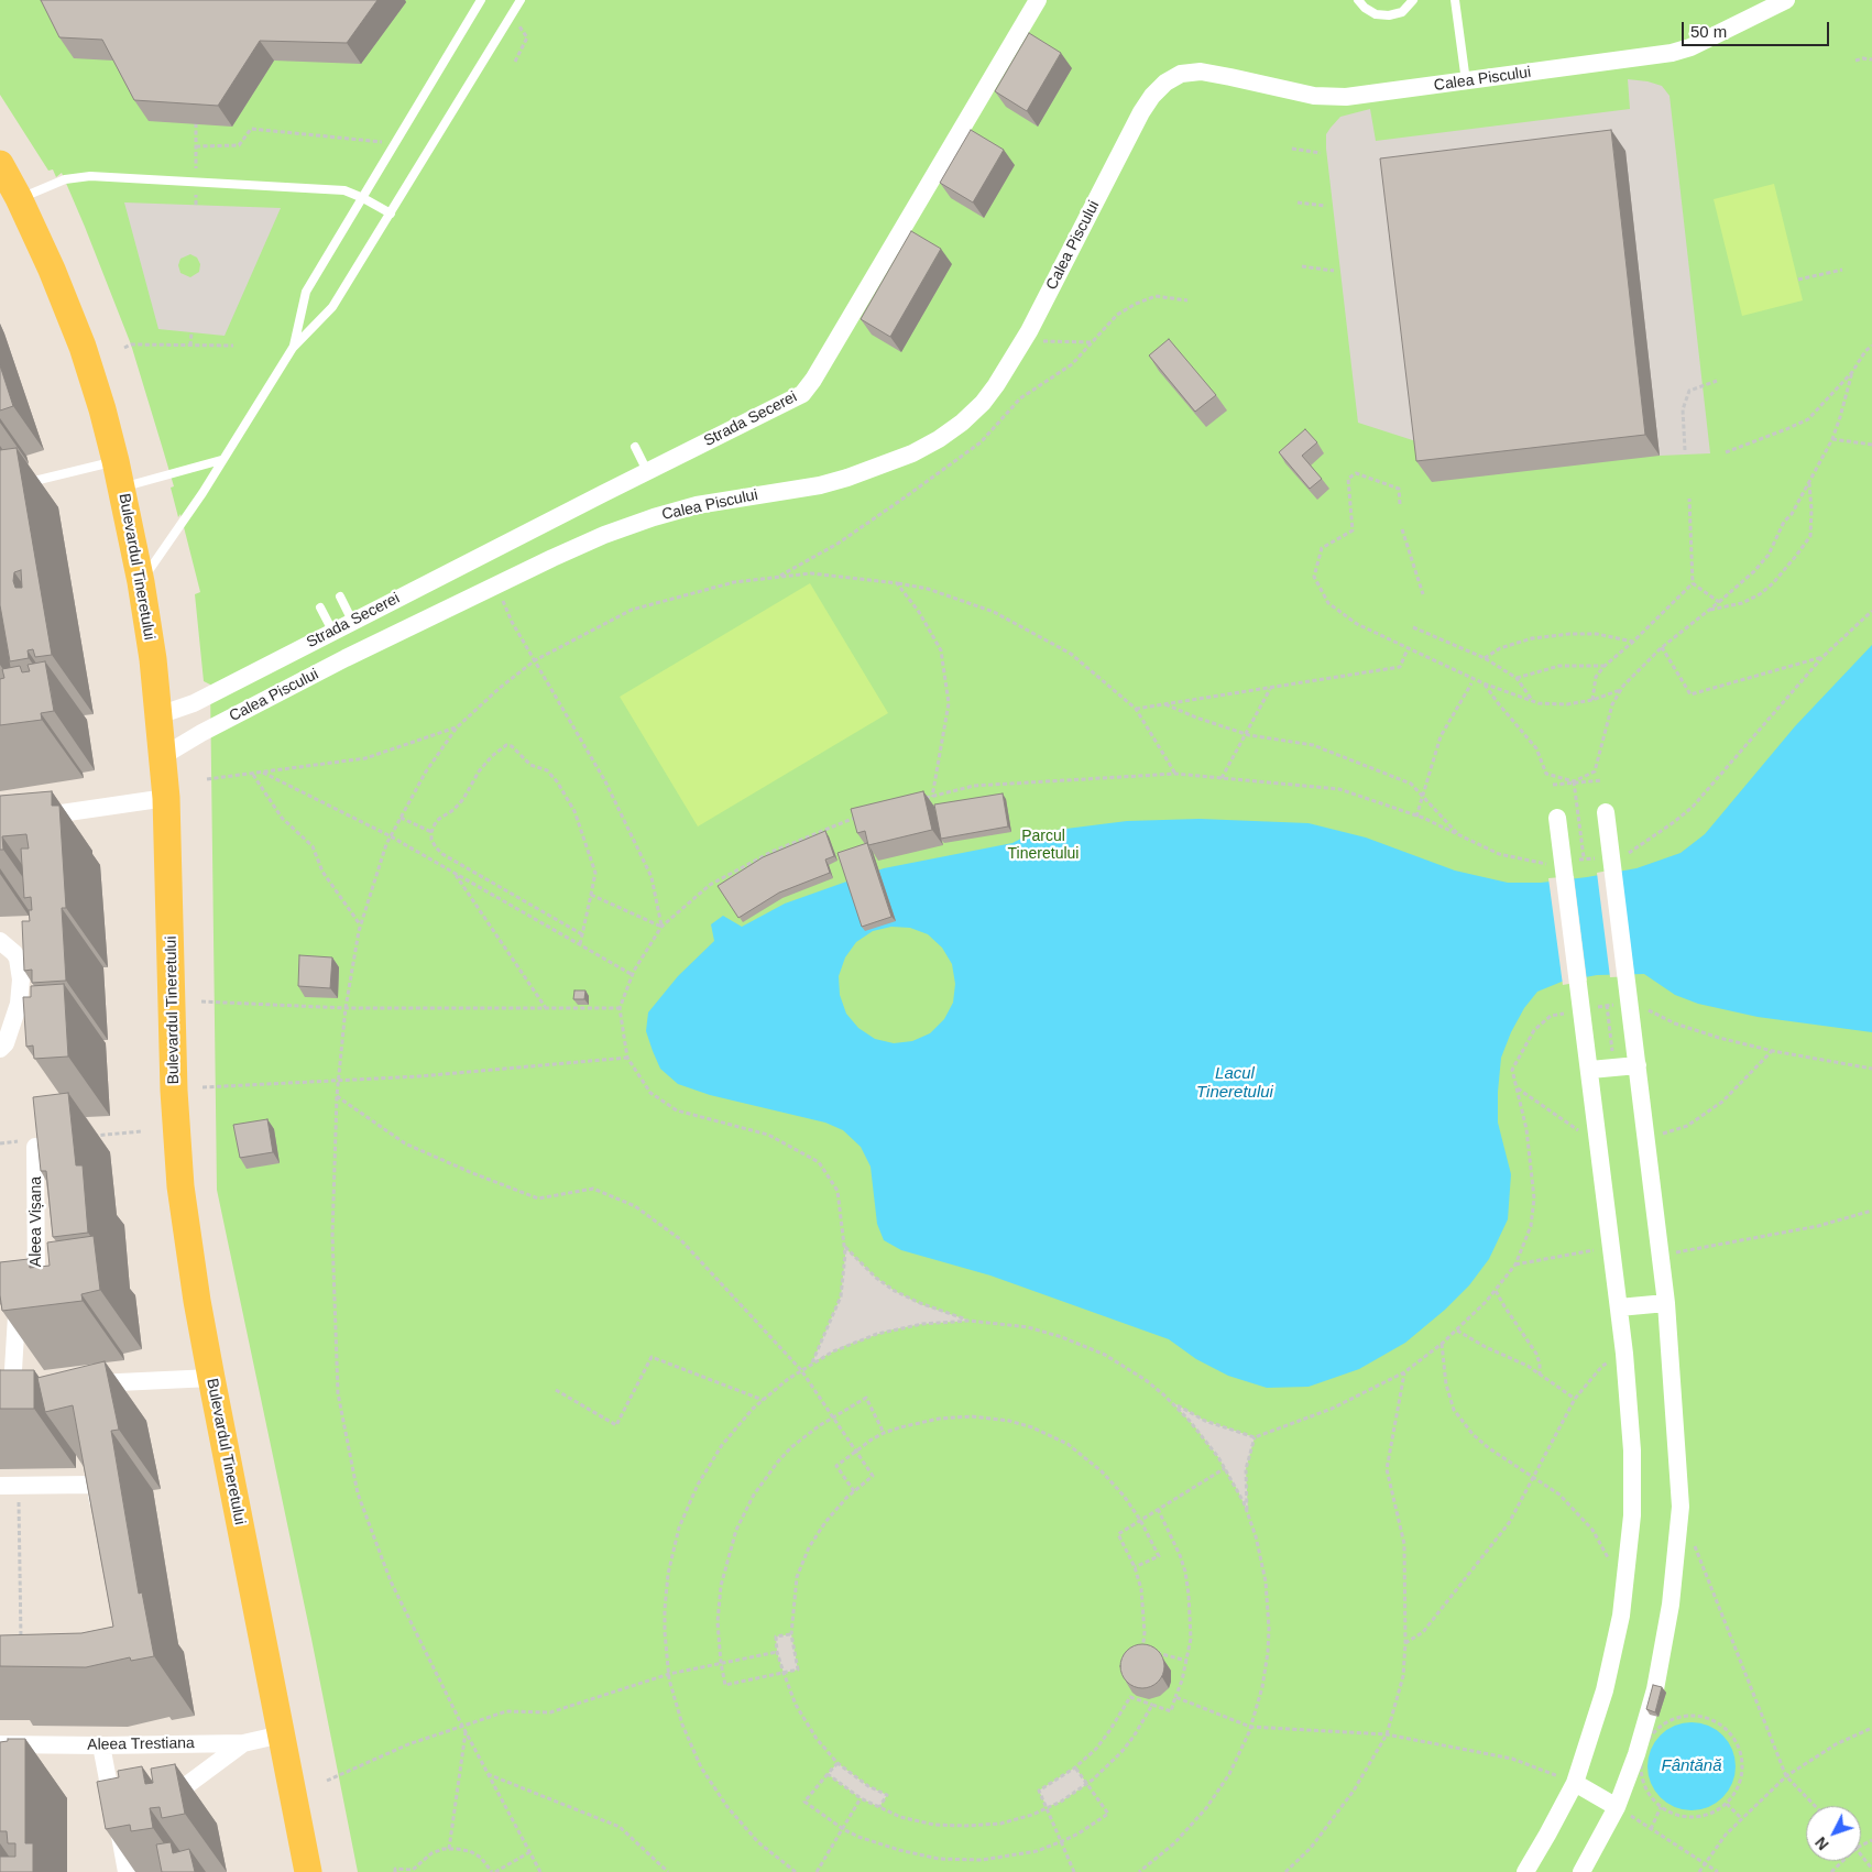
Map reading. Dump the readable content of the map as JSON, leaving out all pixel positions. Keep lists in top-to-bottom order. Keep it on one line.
{"streets":{"main road":["Bulevardul Tineretului"],"street":["Calea Piscului","Strada Secerei","Aleea Vișana","Aleea Trestiana"]},"crossings":[["Calea Piscului","Strada Secerei"],["Calea Piscului","Bulevardul Tineretului"],["Strada Secerei","Bulevardul Tineretului"],["Bulevardul Tineretului","Aleea Trestiana"]],"water":["Lacul Tineretului","Fântănă"],"parks":["Parcul Tineretului"],"scale_bar":"50 m","north":"bottom left"}
